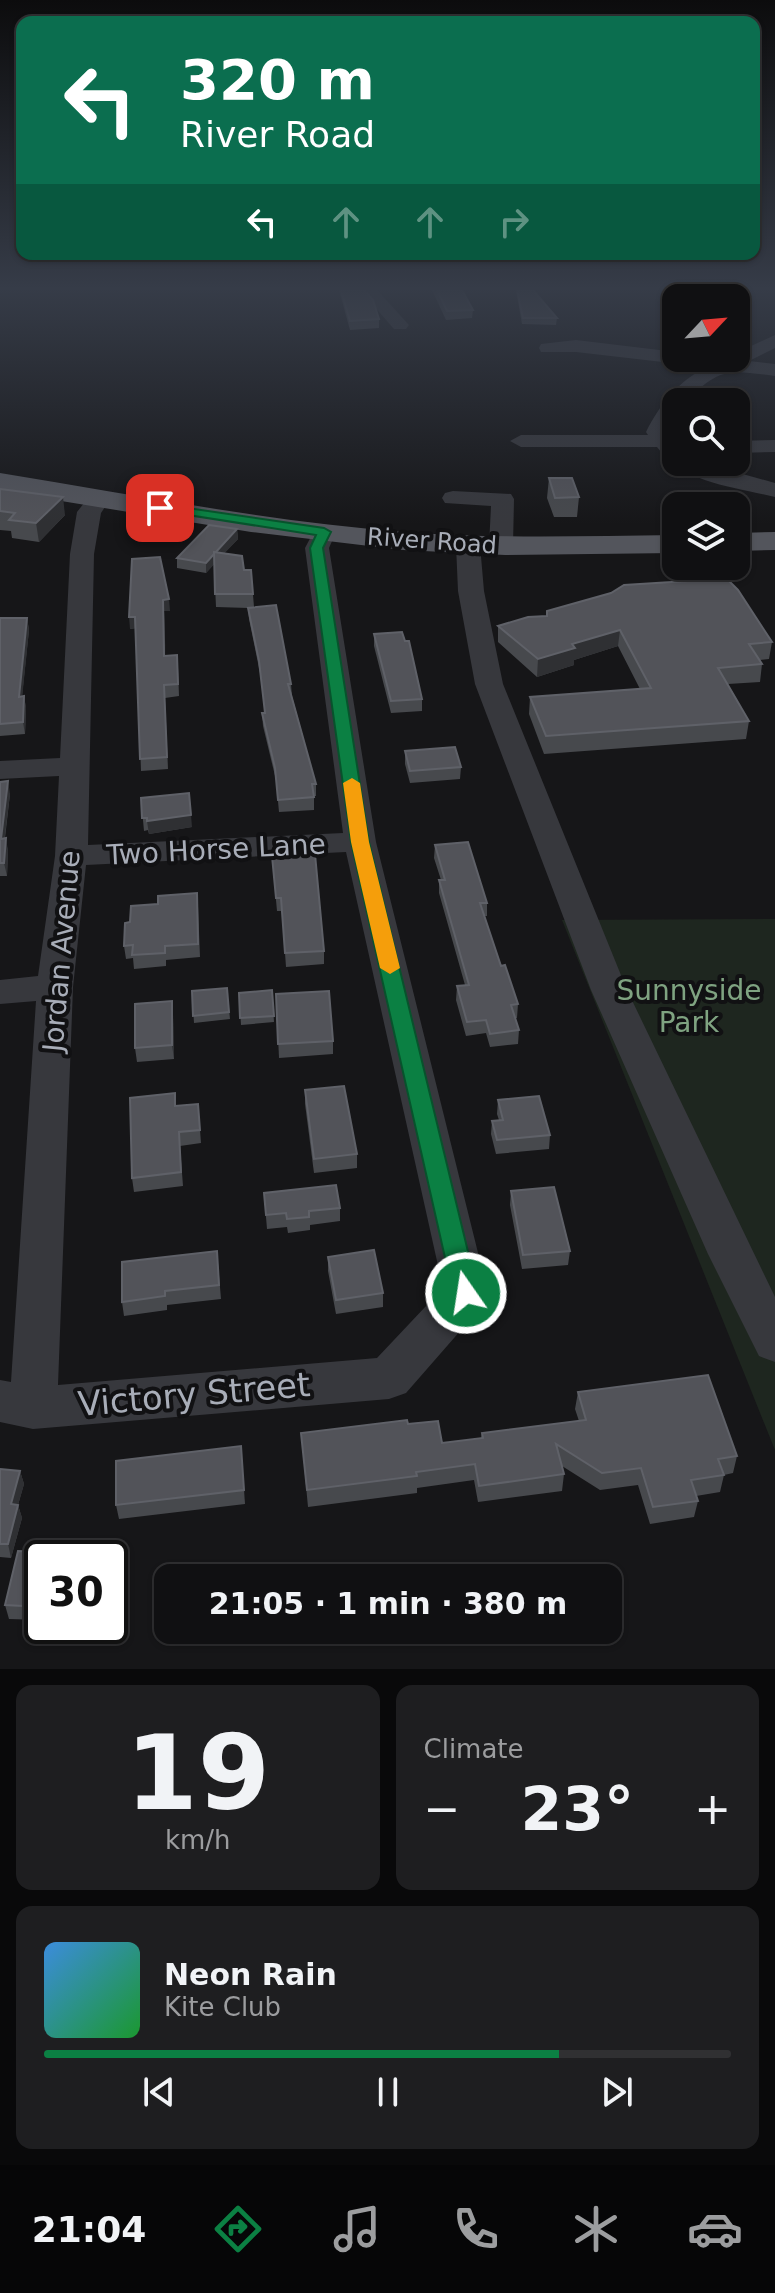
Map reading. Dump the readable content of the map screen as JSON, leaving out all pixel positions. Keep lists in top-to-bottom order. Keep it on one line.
{"streets":{"main road":["River Road"],"street":["Two Horse Lane","Jordan Avenue","Victory Street"]},"crossings":[["River Road","Jordan Avenue"],["Two Horse Lane","Jordan Avenue"],["Two Horse Lane","Victory Street"],["Jordan Avenue","Victory Street"]],"parks":["Sunnyside Park"],"north":"top right","page":{"turn":["320 m","River Road"],"limit":"30","trip":"21:05 · 1 min · 380 m","tile":[["19","km/h"],"Climate"],"heat":["−","23°","+"],"song":["Neon Rain","Kite Club"],"tabs":"21:04"}}
